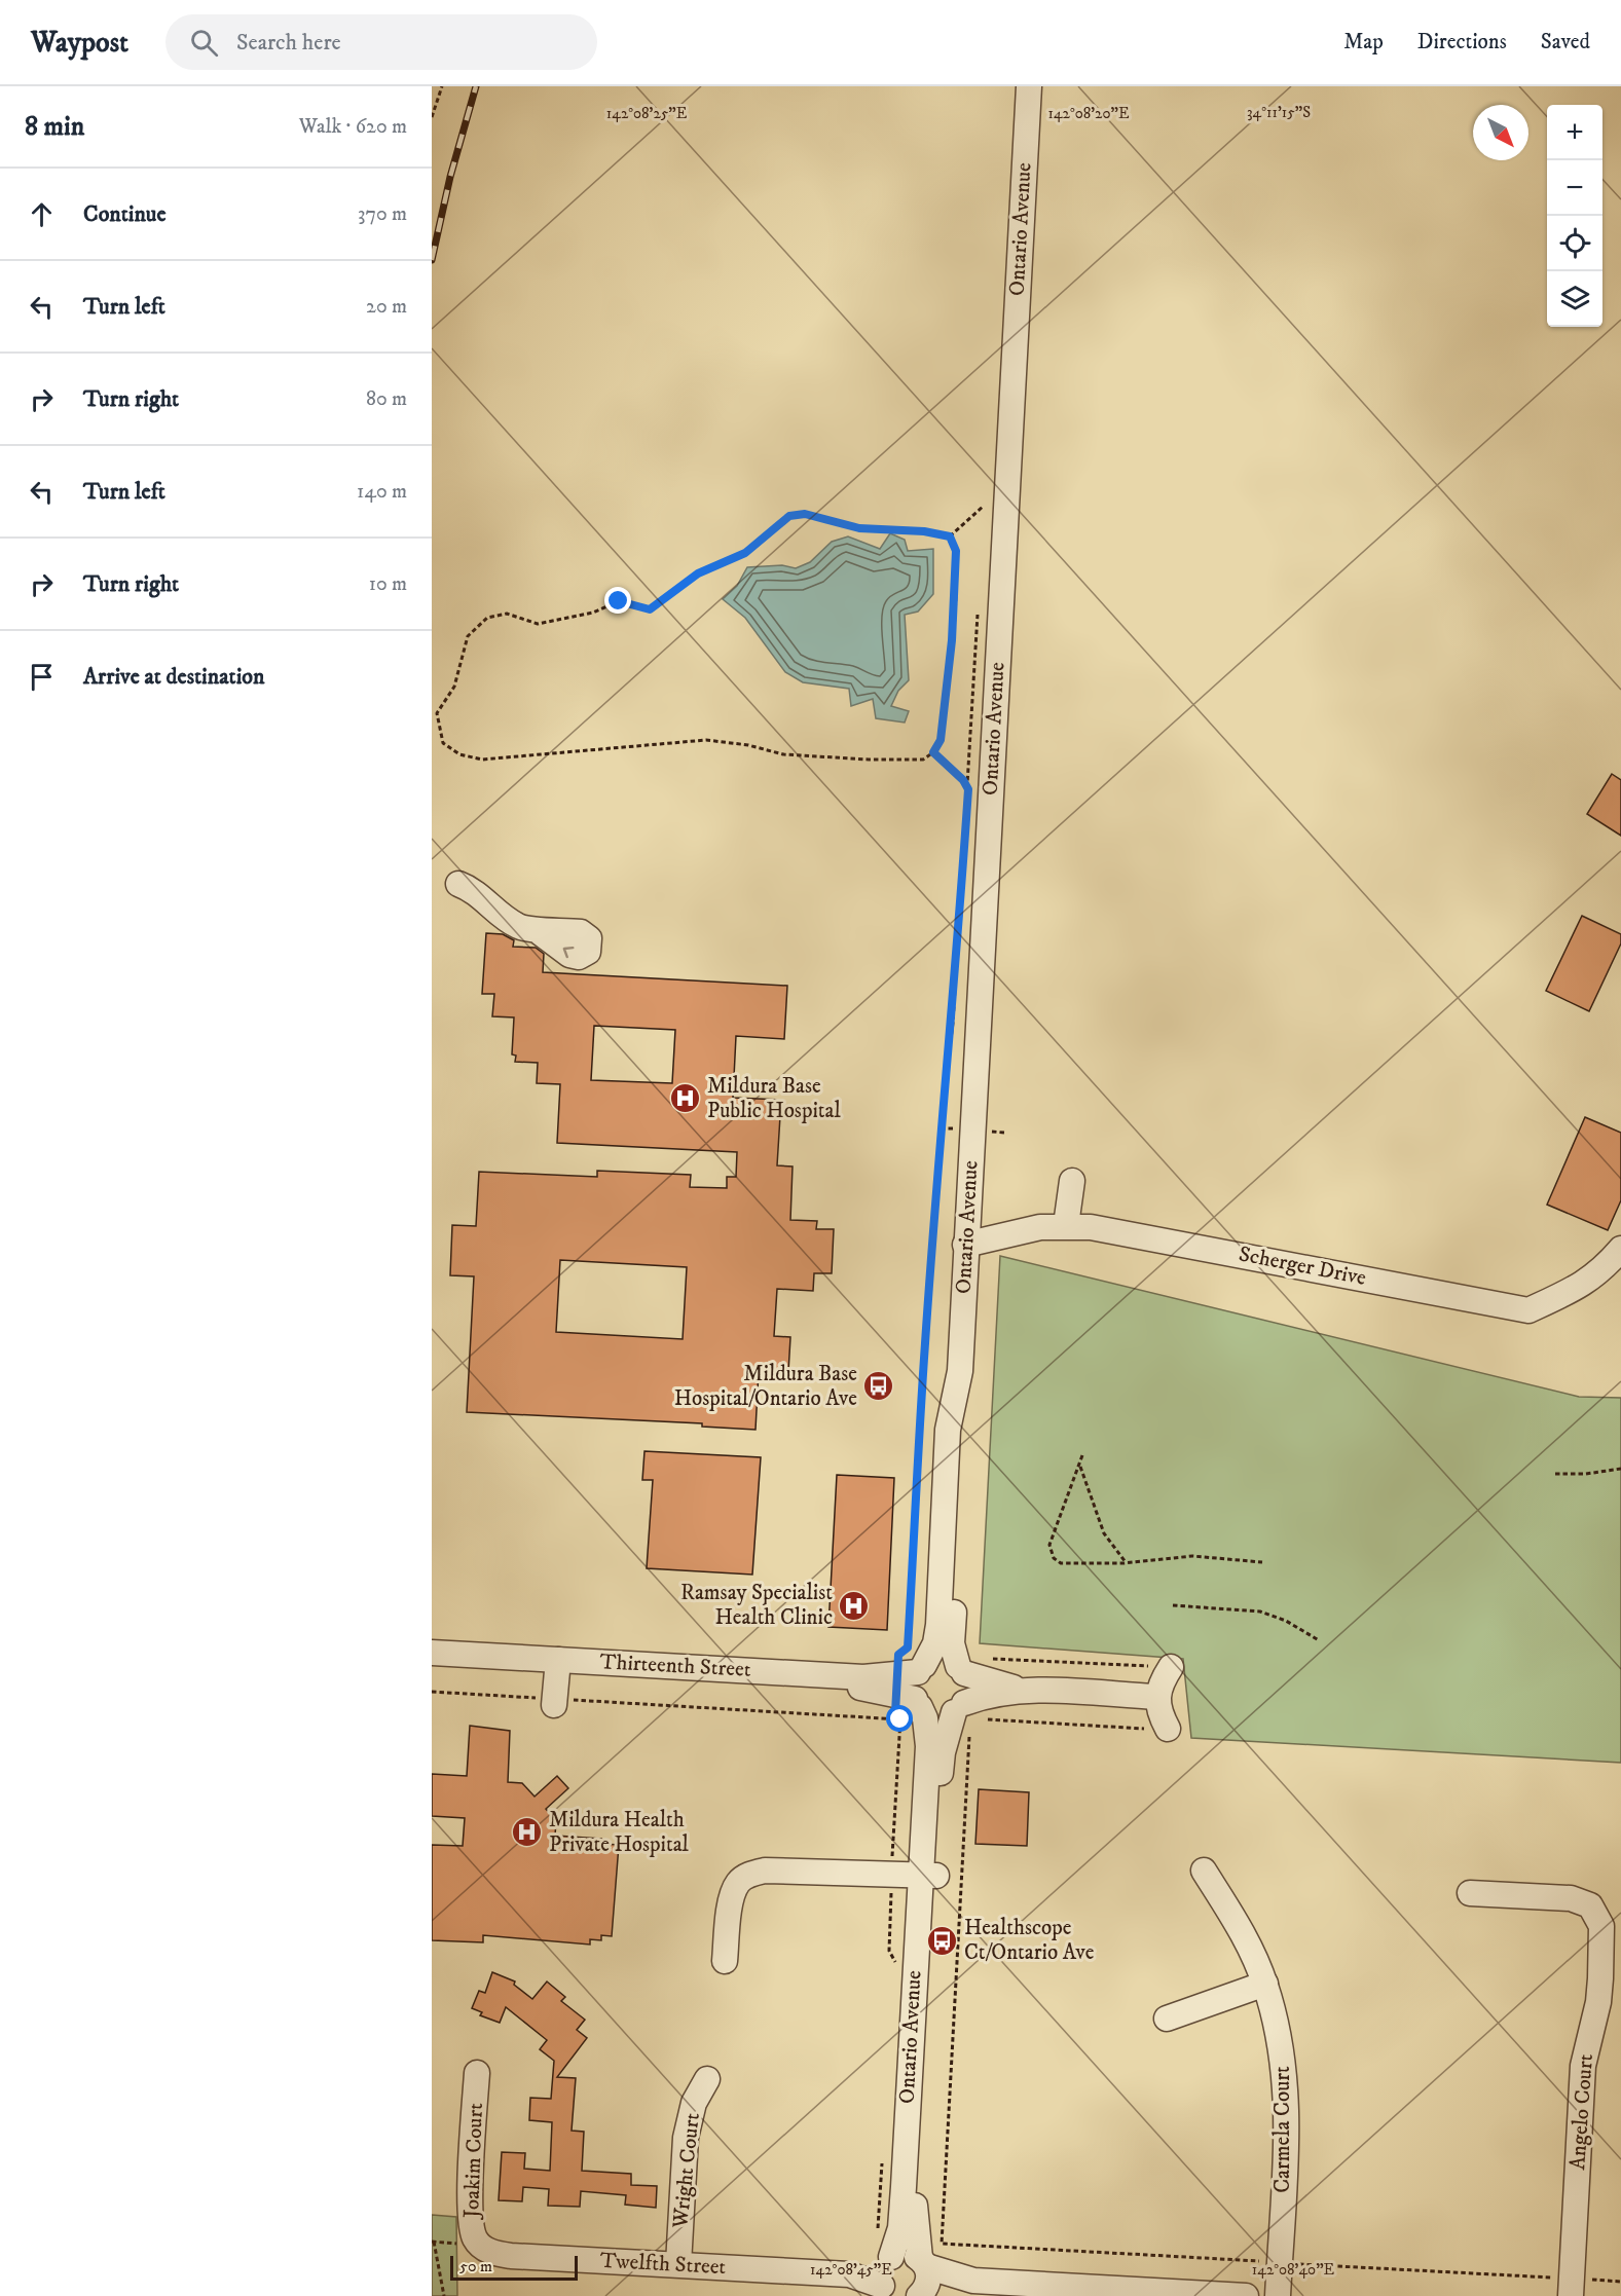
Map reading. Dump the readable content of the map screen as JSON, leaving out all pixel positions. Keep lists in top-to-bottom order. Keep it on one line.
{"streets":{"street":["Ontario Avenue","Scherger Drive","Thirteenth Street","Angelo Court","Carmela Court","Joakim Court","Wright Court","Twelfth Street"]},"crossings":[["Ontario Avenue","Scherger Drive"],["Ontario Avenue","Thirteenth Street"],["Ontario Avenue","Twelfth Street"],["Joakim Court","Twelfth Street"],["Wright Court","Twelfth Street"]],"places":{"hospital":["Mildura Base Public Hospital","Ramsay Specialist Health Clinic","Mildura Health Private Hospital"],"bus stop":["Mildura Base Hospital/Ontario Ave","Healthscope Ct/Ontario Ave"]},"scale_bar":"50 m","north":"bottom right","page":{"header":"Waypost","search":"Search here","nav":["Map","Directions","Saved"],"heading":["8 min","Walk · 620 m"],"map_buttons":["+","−"],"list":[["Continue","370 m"],["Turn left","20 m"],["Turn right","80 m"],["Turn left","140 m"],["Turn right","10 m"],"Arrive at destination"],"scale":"50 m"},"coordinates":["34°11'15\"S","142°08'25\"E","142°08'20\"E","142°08'45\"E","142°08'40\"E"]}
